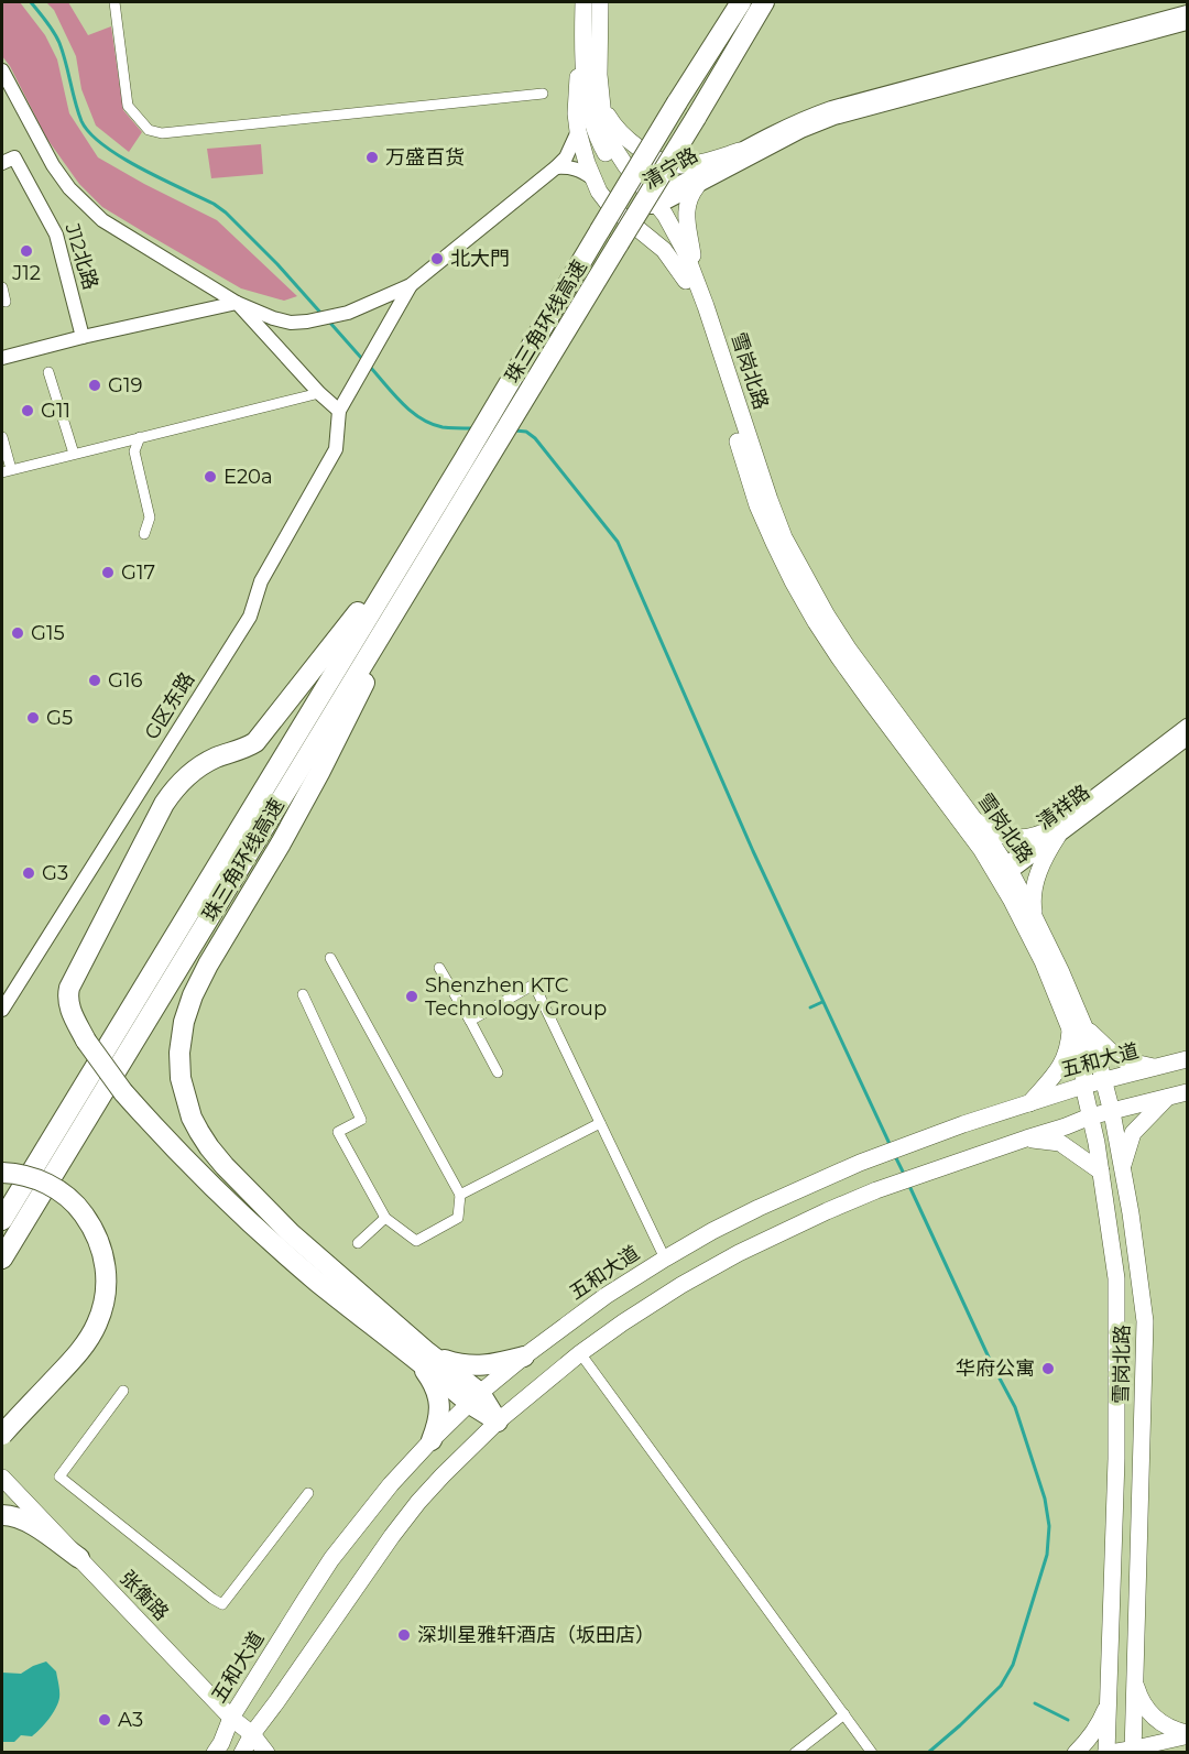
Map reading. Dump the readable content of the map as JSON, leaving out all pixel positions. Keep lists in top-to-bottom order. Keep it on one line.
{"streets":{"highway":["珠三角环线高速"],"main road":["雪岗北路","五和大道","张衡路"],"street":["清宁路","J12北路","G区东路","清祥路"]},"crossings":[["清宁路","雪岗北路"],["雪岗北路","清祥路"],["雪岗北路","五和大道"],["五和大道","张衡路"]],"places":["万盛百货","J12","北大門","G19","G11","E20a","G17","G15","G16","G5","G3","Shenzhen KTC Technology Group","华府公寓","深圳星雅轩酒店（坂田店）","A3"]}
